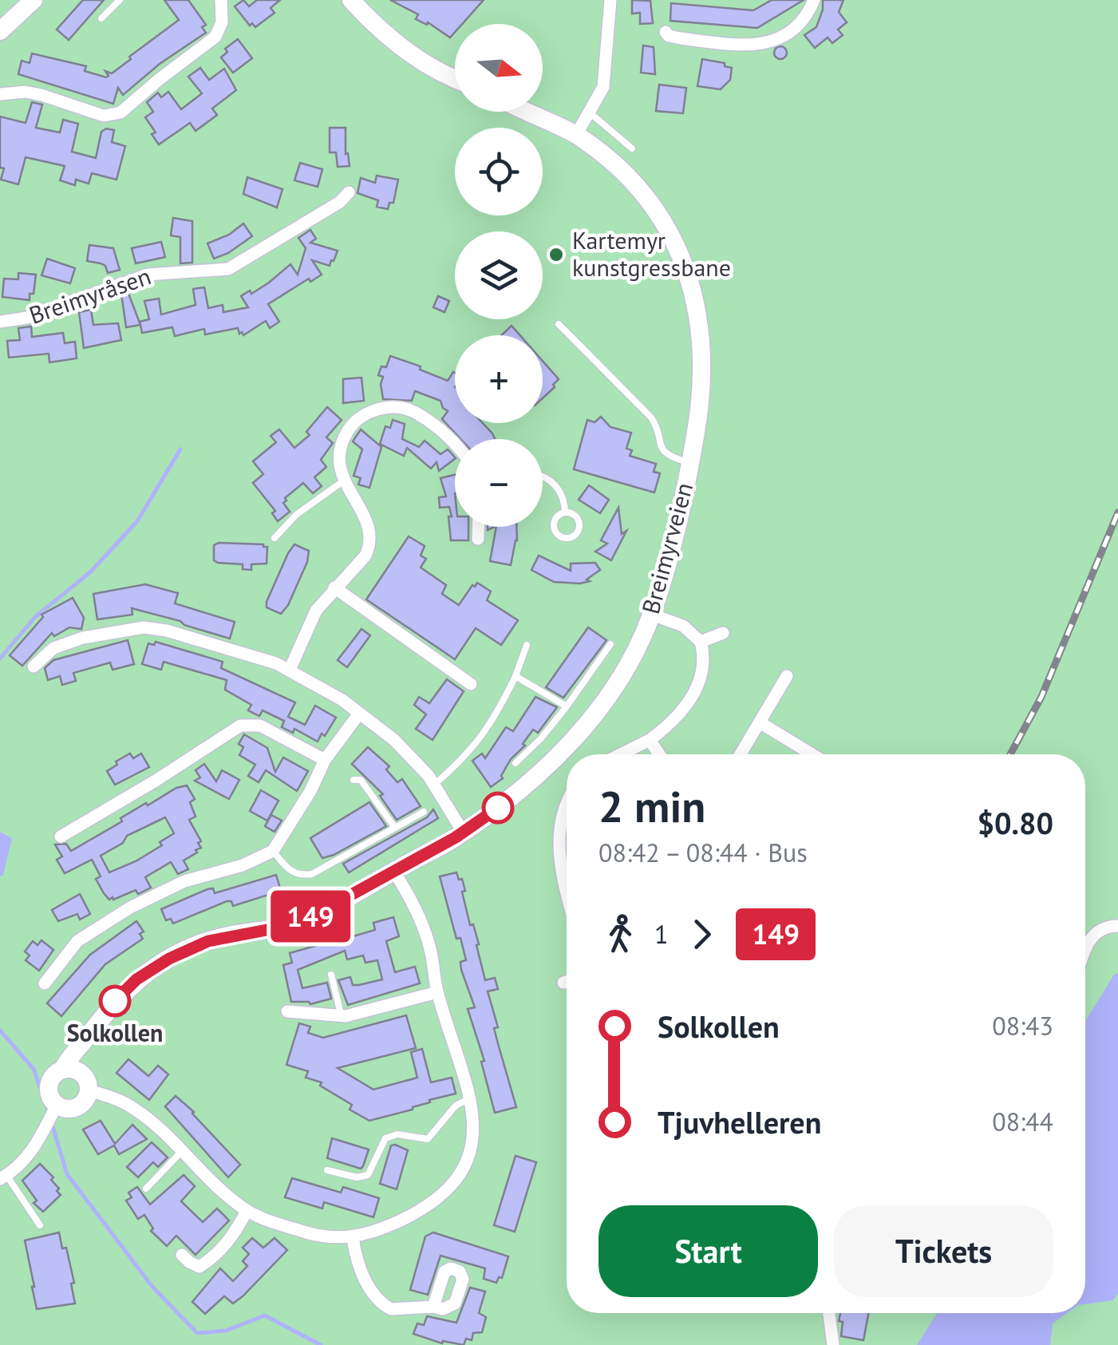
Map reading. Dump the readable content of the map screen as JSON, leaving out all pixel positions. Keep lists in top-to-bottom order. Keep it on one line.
{"streets":{"street":["Breimyråsen","Breimyrveien"]},"places":["Kartemyr kunstgressbane","Solkollen"],"lines":["bus line 149"],"north":"right","page":{"on_map":"149","map_buttons":["+","−"],"heading":["2 min","08:42 – 08:44 · Bus","$0.80"],"legs":["1","149"],"list":[{"name":"Solkollen","value":"08:43"},{"name":"Tjuvhelleren","value":"08:44"}],"buttons":["Start","Tickets"]}}
